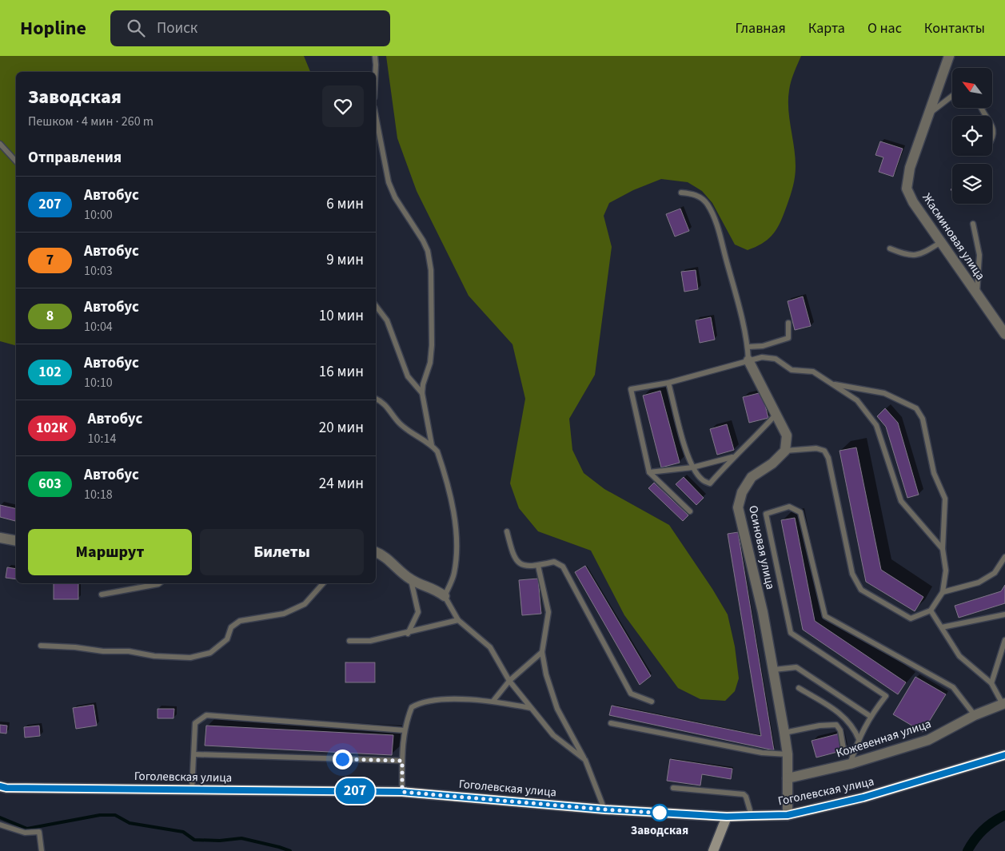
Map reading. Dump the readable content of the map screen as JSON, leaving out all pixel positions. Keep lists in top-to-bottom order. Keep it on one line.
{"streets":{"main road":["Гоголевская улица"],"street":["Жасминовая улица","Осиновая улица","Кожевенная улица"]},"crossings":[["Осиновая улица","Кожевенная улица"],["Осиновая улица","Гоголевская улица"]],"places":["Заводская"],"lines":["bus line 207"],"north":"top left","page":{"header":"Hopline","search":"Поиск","nav":["Главная","Карта","О нас","Контакты"],"on_map":"207","heading":[["Заводская","Пешком · 4 мин · 260 m"],"Отправления"],"list":[{"mark":"207","name":"Автобус","note":"10:00","value":"6 мин"},{"mark":"7","name":"Автобус","note":"10:03","value":"9 мин"},{"mark":"8","name":"Автобус","note":"10:04","value":"10 мин"},{"mark":"102","name":"Автобус","note":"10:10","value":"16 мин"},{"mark":"102К","name":"Автобус","note":"10:14","value":"20 мин"},{"mark":"603","name":"Автобус","note":"10:18","value":"24 мин"}],"buttons":["Маршрут","Билеты"]}}
